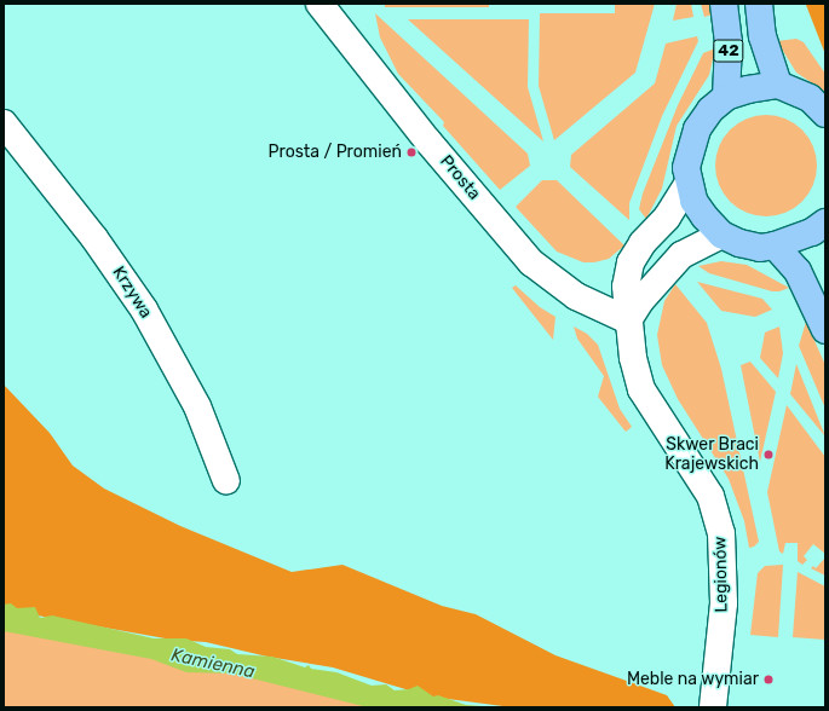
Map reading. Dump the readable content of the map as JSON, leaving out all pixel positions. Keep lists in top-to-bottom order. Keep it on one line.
{"streets":{"main road":["42"],"street":["Prosta","Krzywa","Legionów"]},"crossings":[["Prosta","Legionów"]],"water":["Kamienna"],"places":["Prosta / Promień","Skwer Braci Krajewskich","Meble na wymiar"]}
